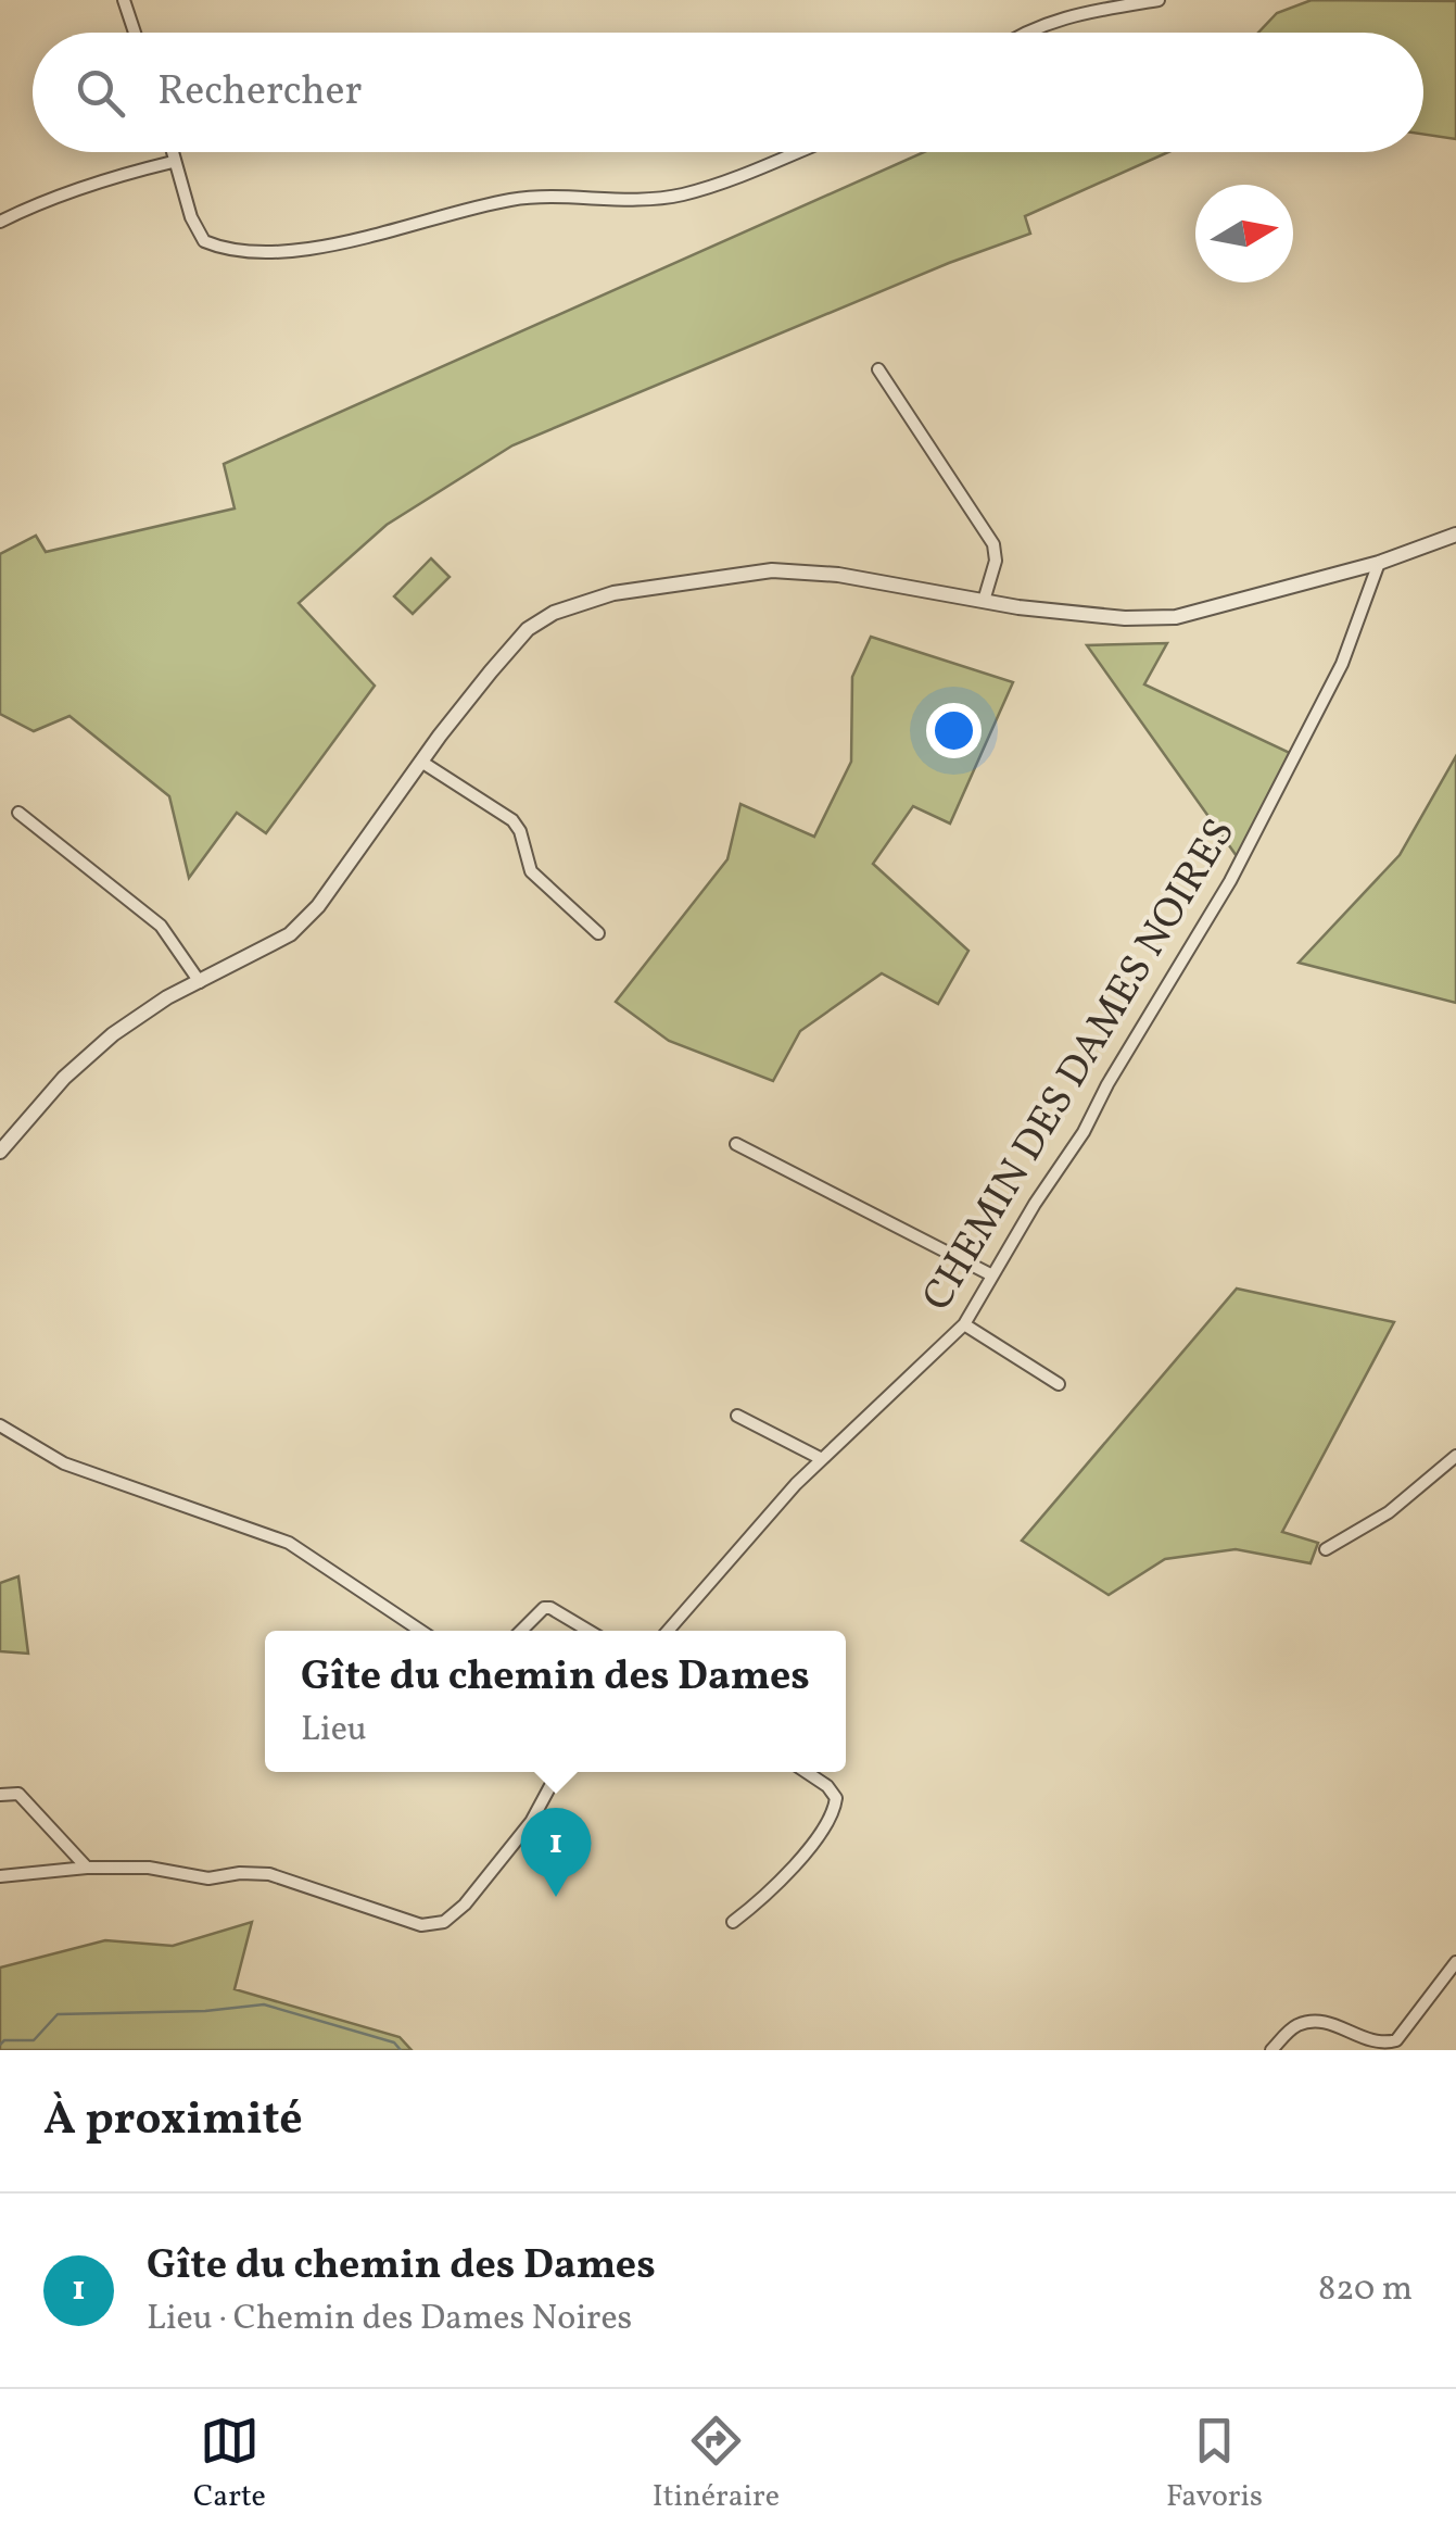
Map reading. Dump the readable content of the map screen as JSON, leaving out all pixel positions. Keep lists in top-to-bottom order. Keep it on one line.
{"streets":{"street":["CHEMIN DES DAMES NOIRES"]},"north":"right","page":{"search":"Rechercher","popup":["Gîte du chemin des Dames","Lieu"],"pins":"1","heading":"À proximité","list":[{"mark":"1","name":"Gîte du chemin des Dames","note":"Lieu · Chemin des Dames Noires","value":"820 m"}],"nav":["Carte","Itinéraire","Favoris"]}}
